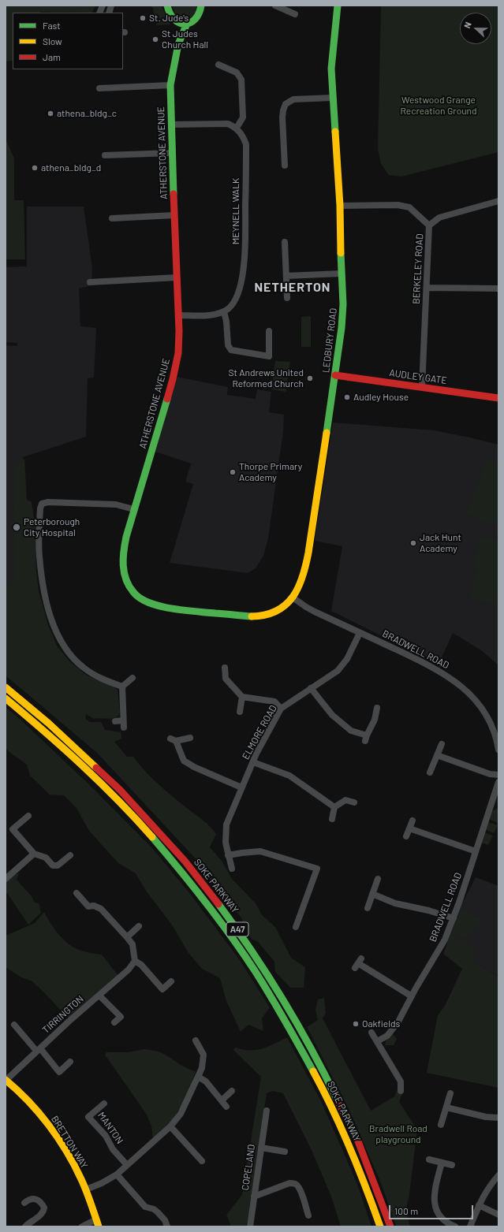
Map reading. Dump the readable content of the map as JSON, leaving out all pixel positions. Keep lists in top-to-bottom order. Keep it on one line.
{"streets":{"main road":["ATHERSTONE AVENUE","LEDBURY ROAD","AUDLEY GATE","SOKE PARKWAY","A47","BRETTON WAY"],"street":["MEYNELL WALK","BERKELEY ROAD","BRADWELL ROAD","ELMORE ROAD","TIRRINGTON","MANTON","COPELAND"]},"crossings":[["ATHERSTONE AVENUE","LEDBURY ROAD"],["ATHERSTONE AVENUE","BRADWELL ROAD"],["BERKELEY ROAD","AUDLEY GATE"],["LEDBURY ROAD","AUDLEY GATE"],["LEDBURY ROAD","BRADWELL ROAD"],["BRADWELL ROAD","ELMORE ROAD"],["TIRRINGTON","BRETTON WAY"]],"districts":["NETHERTON"],"parks":["Westwood Grange Recreation Ground","Bradwell Road playground"],"places":["St. Jude's","St Judes Church Hall","athena_bldg_c","athena_bldg_d","St Andrews United Reformed Church","Audley House","Thorpe Primary Academy","Peterborough City Hospital","Jack Hunt Academy","Oakfields"],"legend":["Fast","Slow","Jam"],"scale_bar":"100 m","north":"left"}
